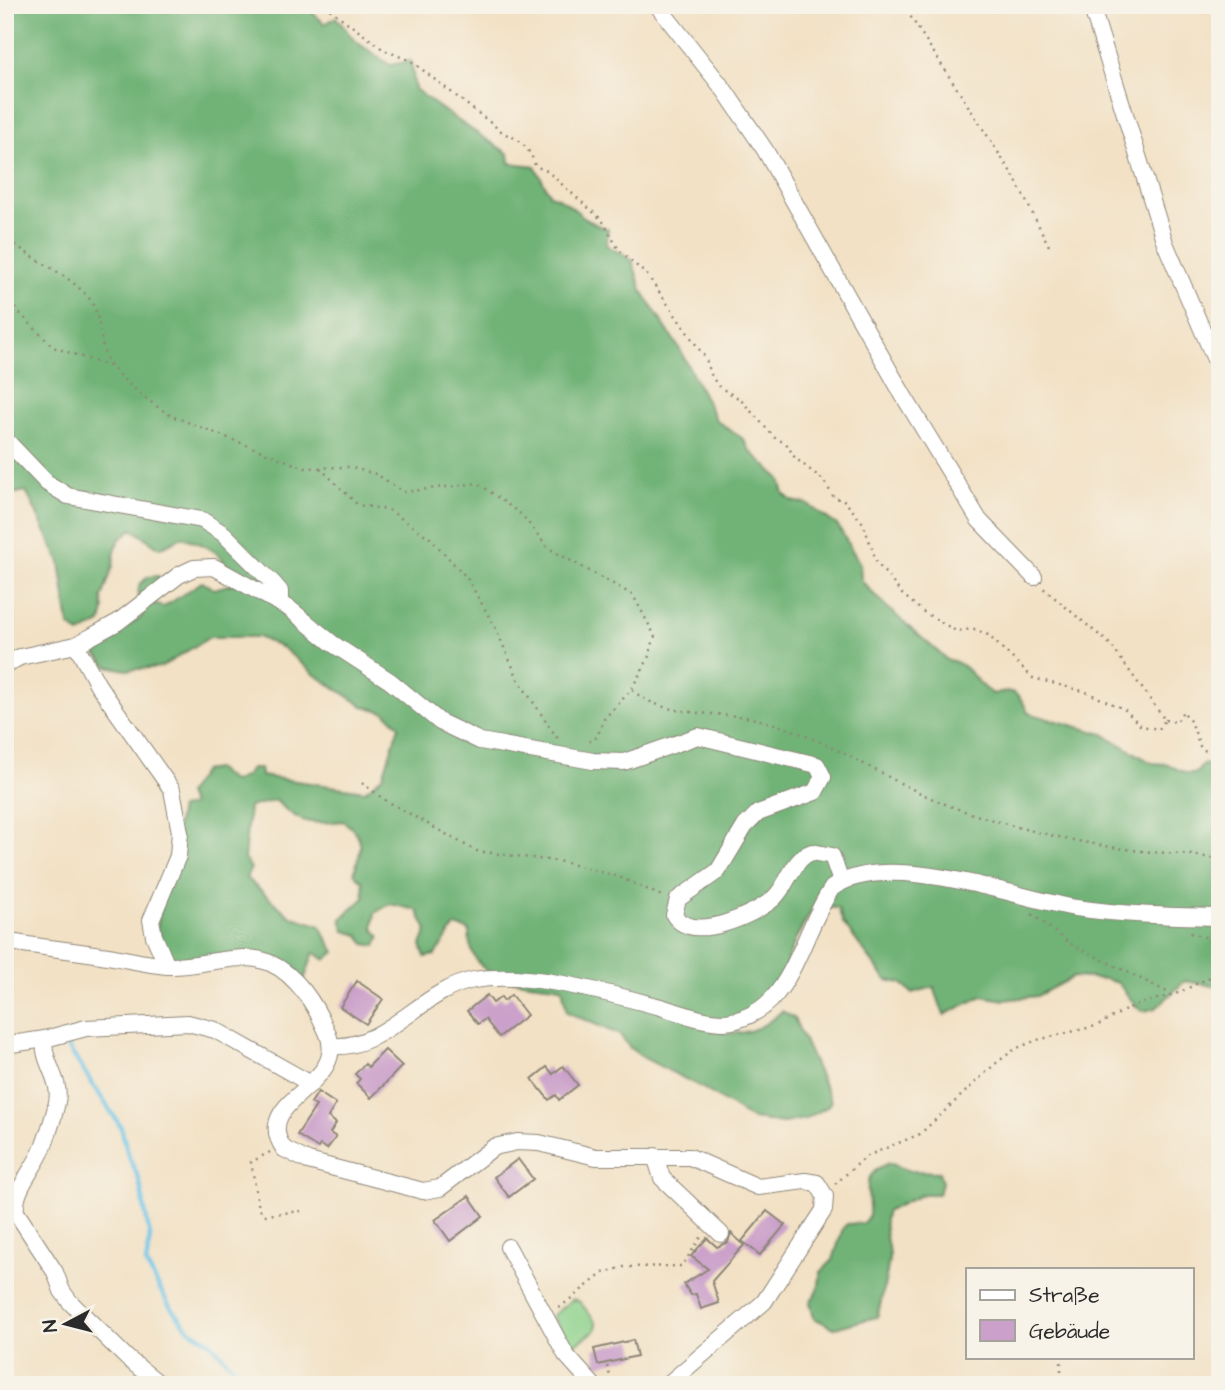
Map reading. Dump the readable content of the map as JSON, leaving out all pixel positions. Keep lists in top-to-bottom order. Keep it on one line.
{"legend":["Straße","Gebäude"],"north":"left"}
